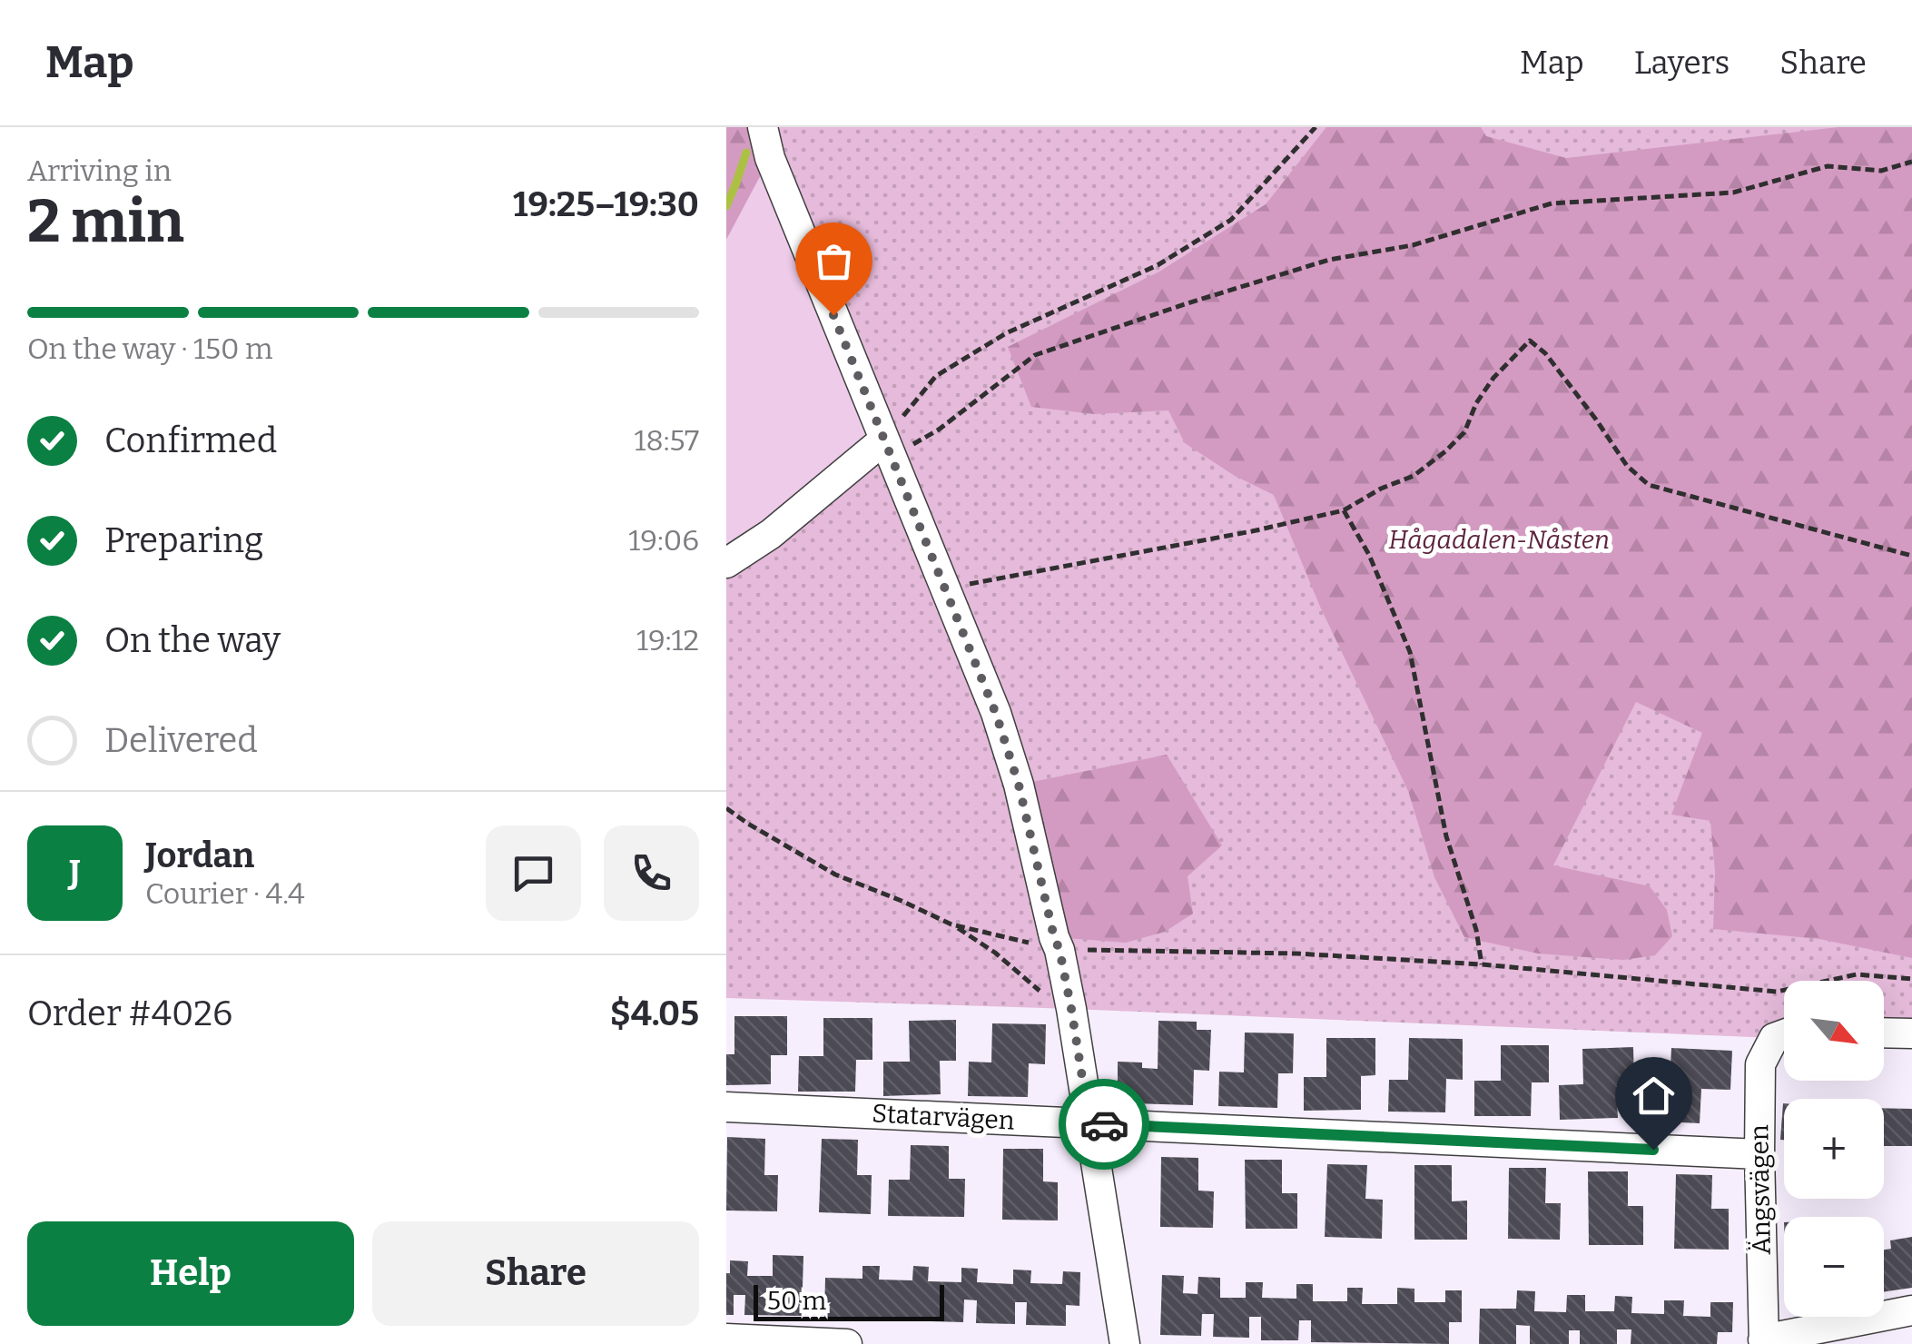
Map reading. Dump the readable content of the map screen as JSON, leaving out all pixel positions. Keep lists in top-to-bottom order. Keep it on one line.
{"streets":{"street":["Statarvägen","Ängsvägen"]},"crossings":[["Statarvägen","Ängsvägen"]],"parks":["Hågadalen-Nåsten"],"scale_bar":"50 m","north":"bottom right","page":{"header":"Map","nav":["Map","Layers","Share"],"heading":["2 min","Arriving in","19:25–19:30"],"panel":["Jordan","Courier · 4.4","Order #4026","$4.05"],"bar":"On the way · 150 m","list":[["Confirmed","18:57"],["Preparing","19:06"],["On the way","19:12"],"Delivered"],"round":"J","map_buttons":["+","−"],"buttons":["Help","Share"],"scale":"50 m"}}
